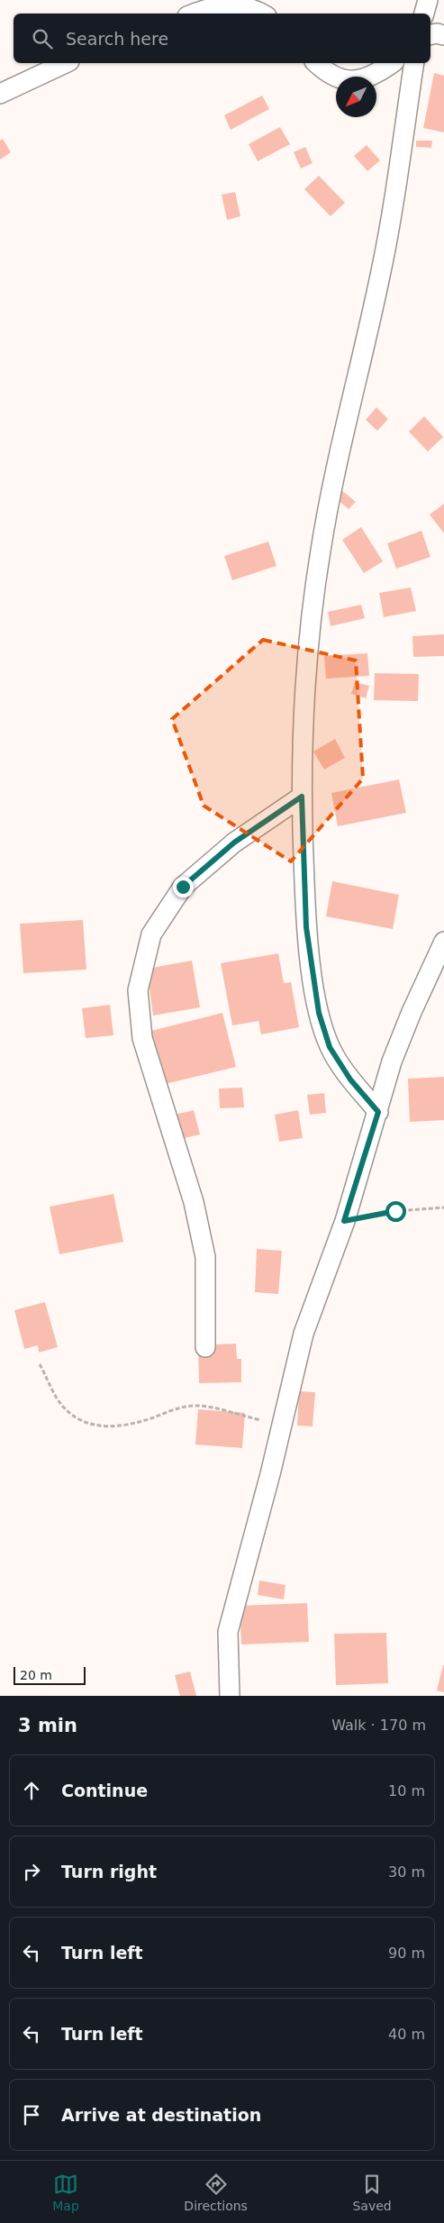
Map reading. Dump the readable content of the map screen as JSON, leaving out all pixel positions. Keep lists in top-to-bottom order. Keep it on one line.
{"scale_bar":"20 m","north":"bottom left","page":{"search":"Search here","scale":"20 m","heading":["3 min","Walk · 170 m"],"list":[["Continue","10 m"],["Turn right","30 m"],["Turn left","90 m"],["Turn left","40 m"],"Arrive at destination"],"nav":["Map","Directions","Saved"]}}
